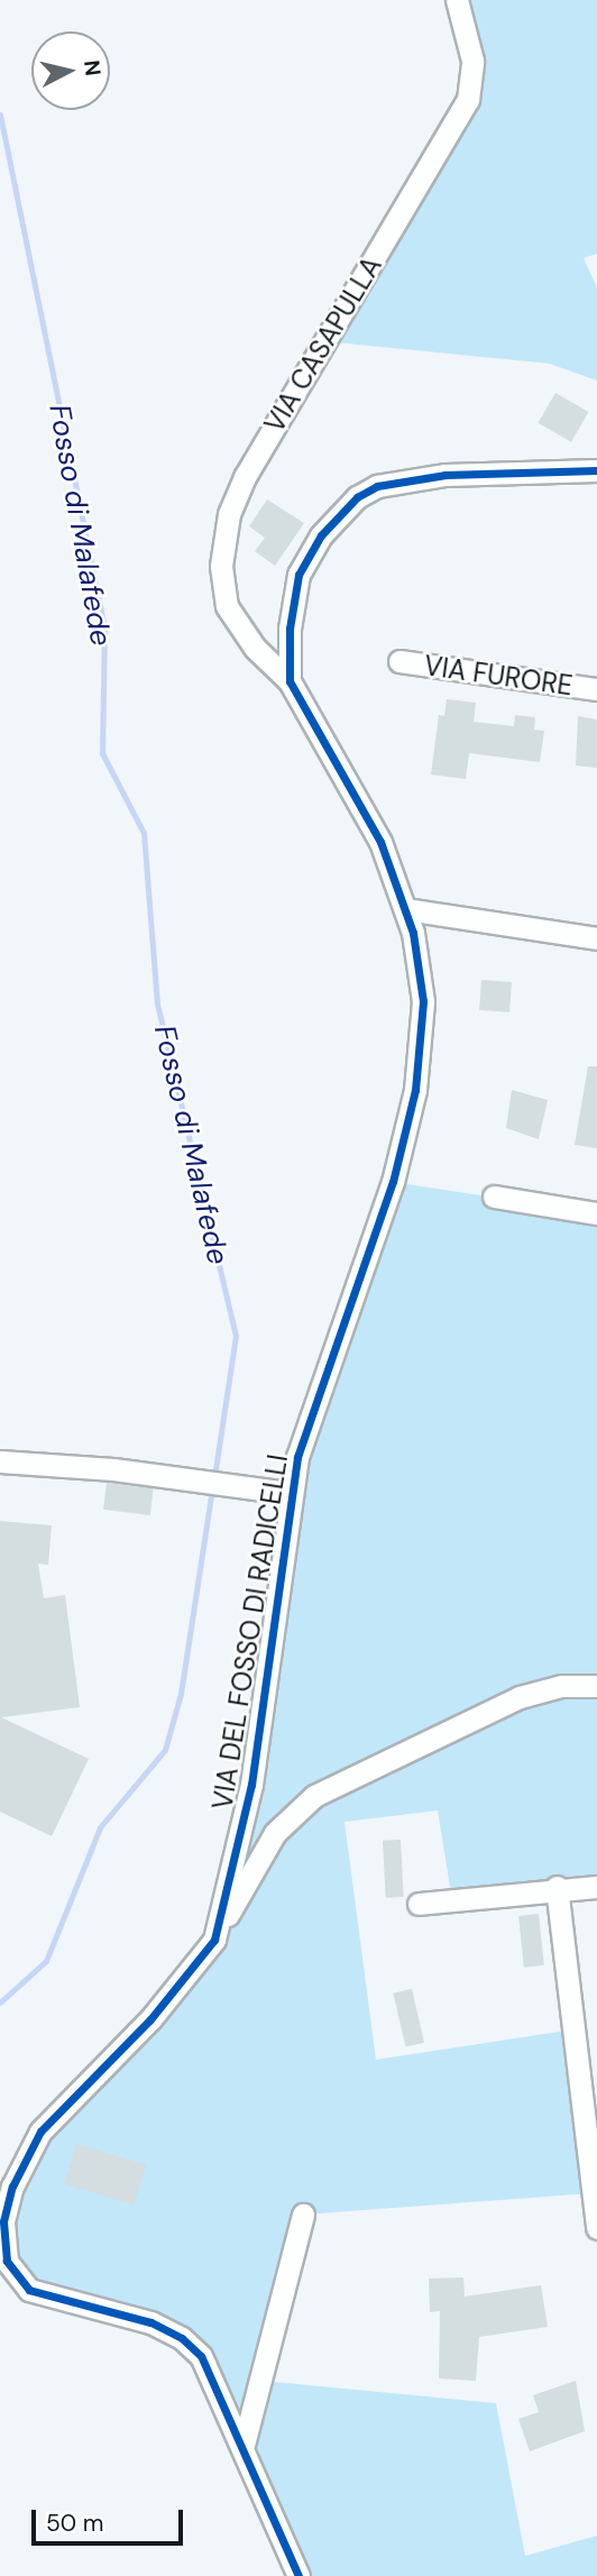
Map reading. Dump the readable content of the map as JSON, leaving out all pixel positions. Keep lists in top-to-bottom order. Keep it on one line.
{"streets":{"street":["VIA CASAPULLA","VIA FURORE","VIA DEL FOSSO DI RADICELLI"]},"crossings":[["VIA CASAPULLA","VIA DEL FOSSO DI RADICELLI"]],"water":["Fosso di Malafede"],"scale_bar":"50 m","north":"right"}
